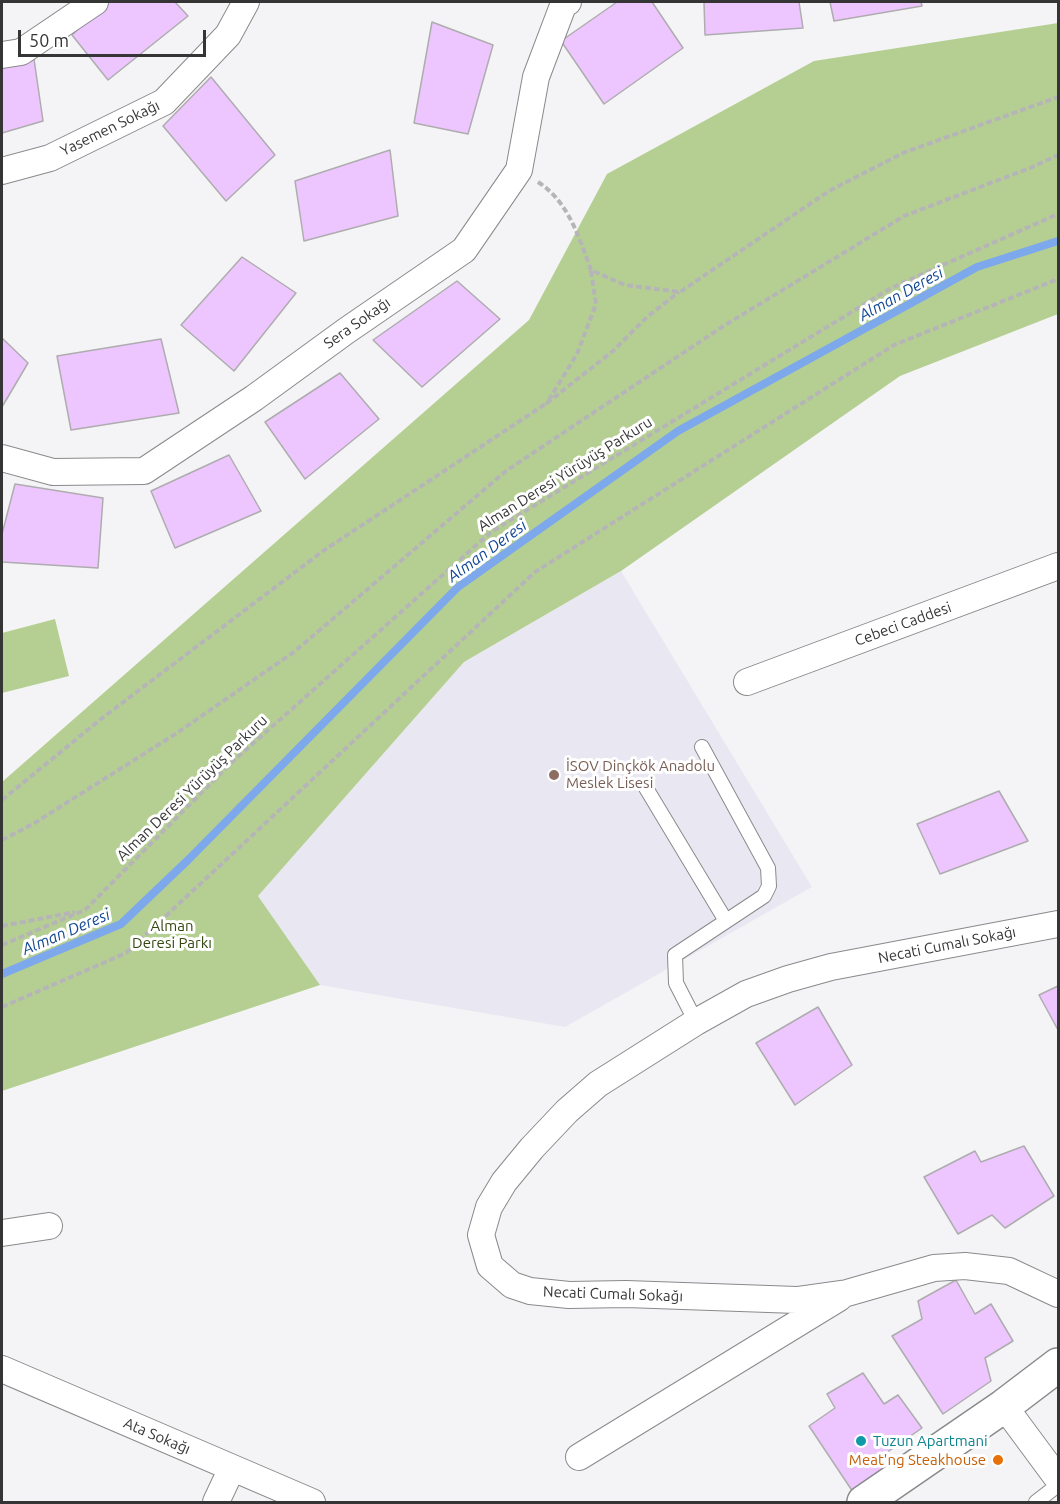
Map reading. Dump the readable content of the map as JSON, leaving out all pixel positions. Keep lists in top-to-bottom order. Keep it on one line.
{"streets":{"street":["Yasemen Sokağı","Sera Sokağı","Cebeci Caddesi","Necati Cumalı Sokağı","Ata Sokağı"],"path":["Alman Deresi Yürüyüş Parkuru"]},"water":["Alman Deresi"],"parks":["Alman Deresi Parkı"],"places":["İSOV Dinçkök Anadolu Meslek Lisesi","Tuzun Apartmani","Meat'ng Steakhouse"],"scale_bar":"50 m"}
